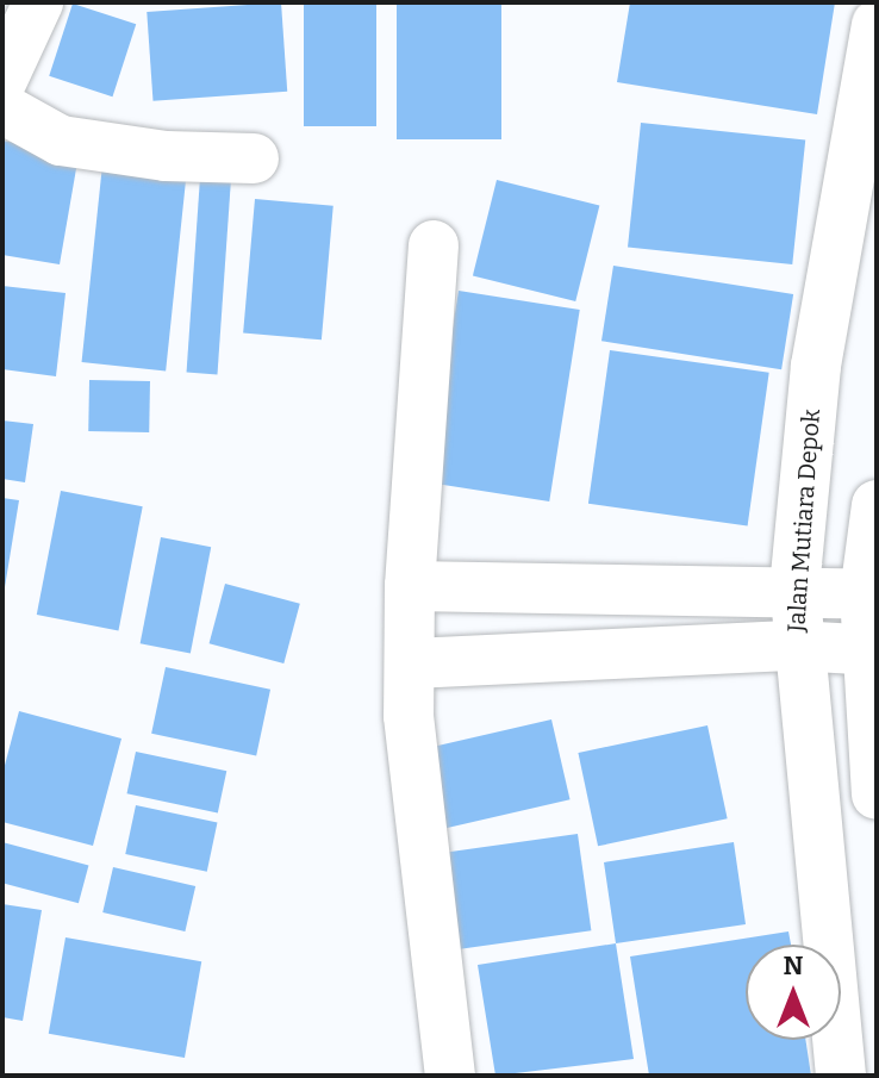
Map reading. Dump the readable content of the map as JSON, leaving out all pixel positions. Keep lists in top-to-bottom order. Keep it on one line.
{"streets":{"street":["Jalan Mutiara Depok"]},"north":"top"}
